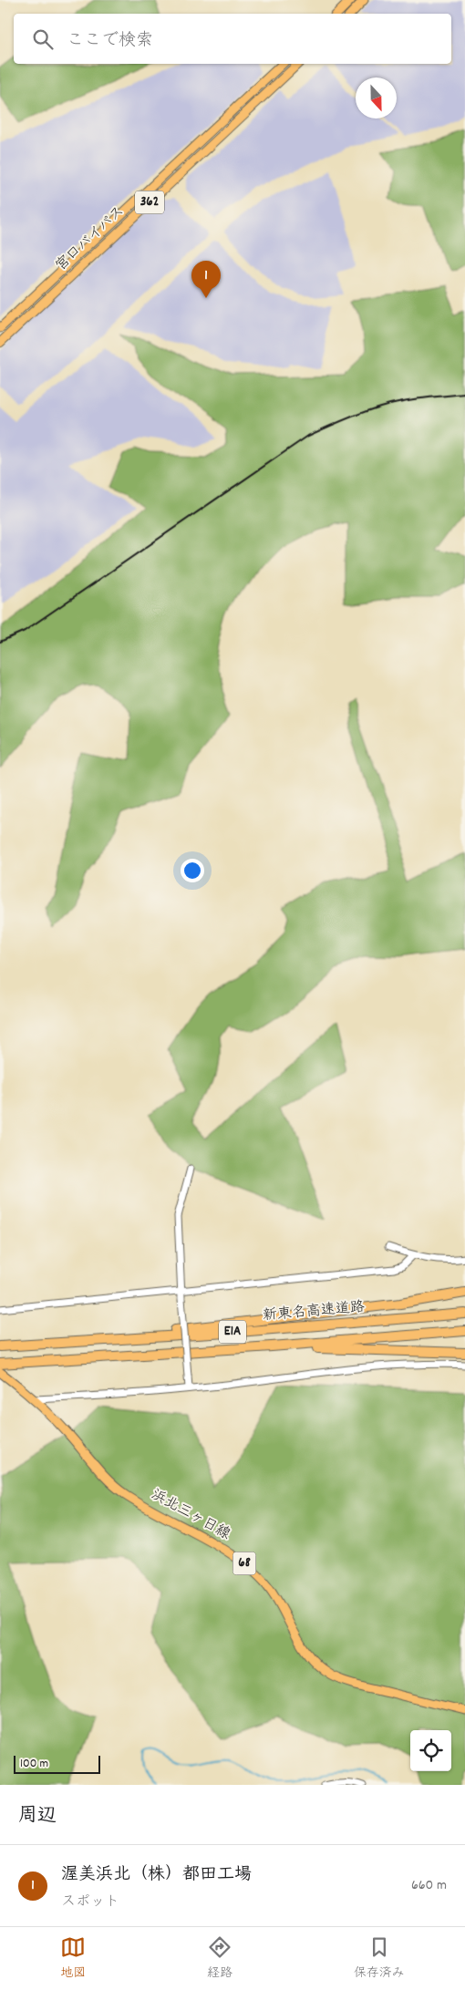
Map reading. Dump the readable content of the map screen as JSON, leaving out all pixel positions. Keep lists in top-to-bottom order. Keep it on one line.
{"streets":{"highway":["新東名高速道路","E1A"],"main road":["362","宮口バイパス","浜北三ヶ日線","68"]},"scale_bar":"100 m","north":"bottom","page":{"search":"ここで検索","pins":"1","scale":"100 m","heading":"周辺","list":[{"mark":"1","name":"渥美浜北（株）都田工場","note":"スポット","value":"660 m"}],"nav":["地図","経路","保存済み"]}}
